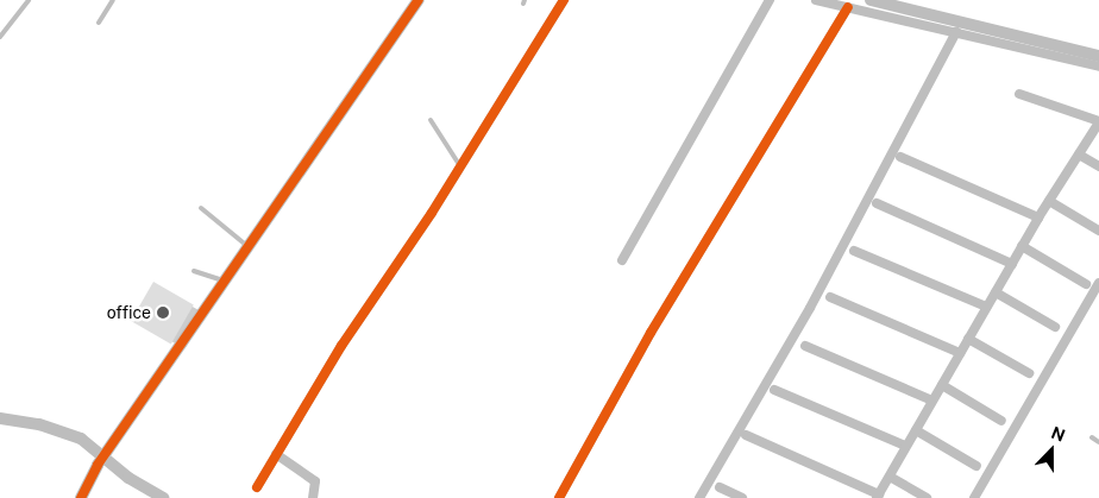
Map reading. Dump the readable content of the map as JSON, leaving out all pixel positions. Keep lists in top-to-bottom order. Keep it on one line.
{"places":["office"],"north":"top"}
